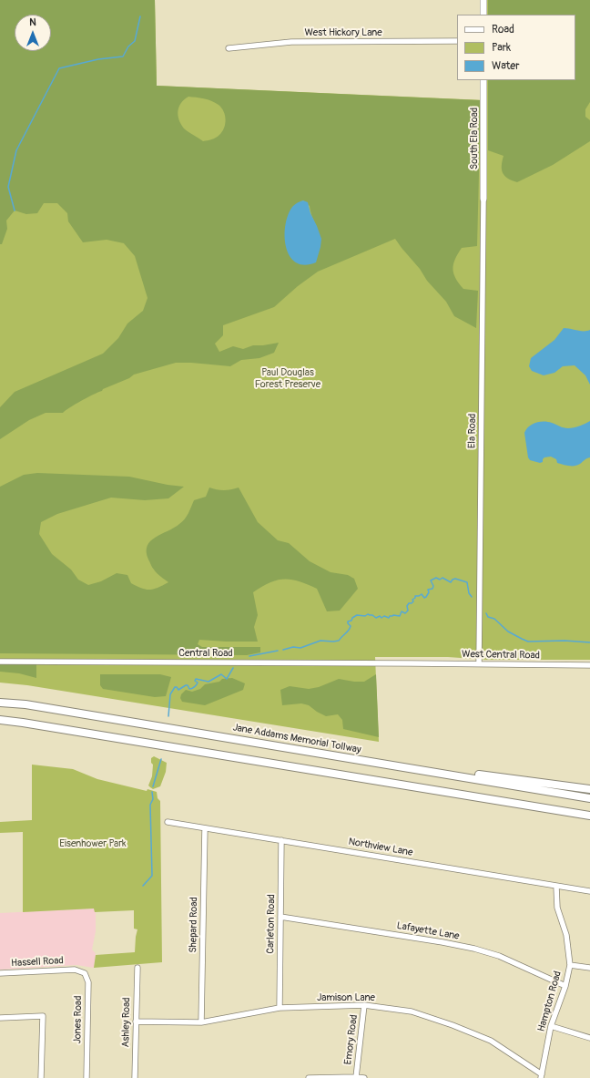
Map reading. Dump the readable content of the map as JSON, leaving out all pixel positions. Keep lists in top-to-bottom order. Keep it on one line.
{"streets":{"highway":["Jane Addams Memorial Tollway"],"main road":["South Ela Road"],"street":["West Hickory Lane","Ela Road","Central Road","West Central Road","Northview Lane","Carleton Road","Shepard Road","Lafayette Lane","Hassell Road","Jamison Lane","Hampton Road","Jones Road","Ashley Road","Emory Road"]},"crossings":[["South Ela Road","Ela Road"],["Ela Road","West Central Road"],["Central Road","West Central Road"],["Northview Lane","Carleton Road"],["Northview Lane","Shepard Road"],["Northview Lane","Hampton Road"],["Carleton Road","Lafayette Lane"],["Carleton Road","Jamison Lane"],["Shepard Road","Jamison Lane"],["Lafayette Lane","Hampton Road"],["Hassell Road","Jones Road"],["Jamison Lane","Hampton Road"],["Jamison Lane","Ashley Road"],["Jamison Lane","Emory Road"]],"parks":["Paul Douglas Forest Preserve","Eisenhower Park"],"legend":["Road","Park","Water"],"north":"top"}
